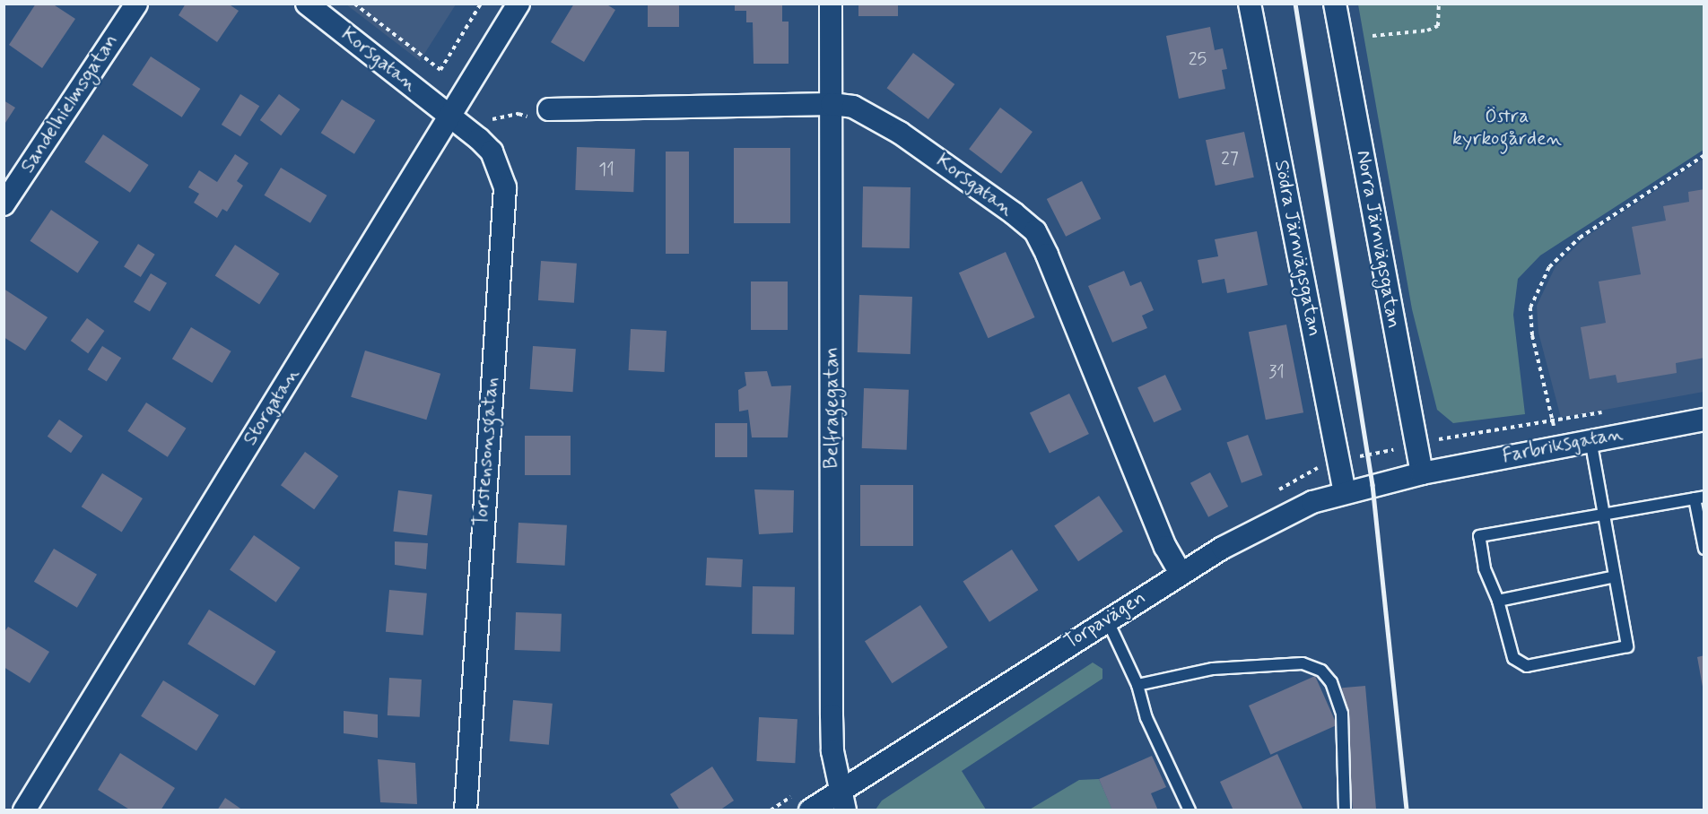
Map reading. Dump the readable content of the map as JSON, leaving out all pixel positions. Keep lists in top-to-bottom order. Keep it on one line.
{"streets":{"street":["Korsgatan","Sandelhielmsgatan","Norra Järnvägsgatan","Södra Järnvägsgatan","Storgatan","Belfragegatan","Farbriksgatan","Torstensonsgatan","Torpavägen"]},"crossings":[["Korsgatan","Storgatan"],["Korsgatan","Belfragegatan"],["Korsgatan","Torstensonsgatan"],["Korsgatan","Torpavägen"],["Norra Järnvägsgatan","Farbriksgatan"],["Norra Järnvägsgatan","Torpavägen"],["Södra Järnvägsgatan","Torpavägen"],["Storgatan","Torstensonsgatan"],["Belfragegatan","Torpavägen"],["Farbriksgatan","Torpavägen"]],"parks":["Östra kyrkogården"],"house_numbers":["25","27","11","31"]}
